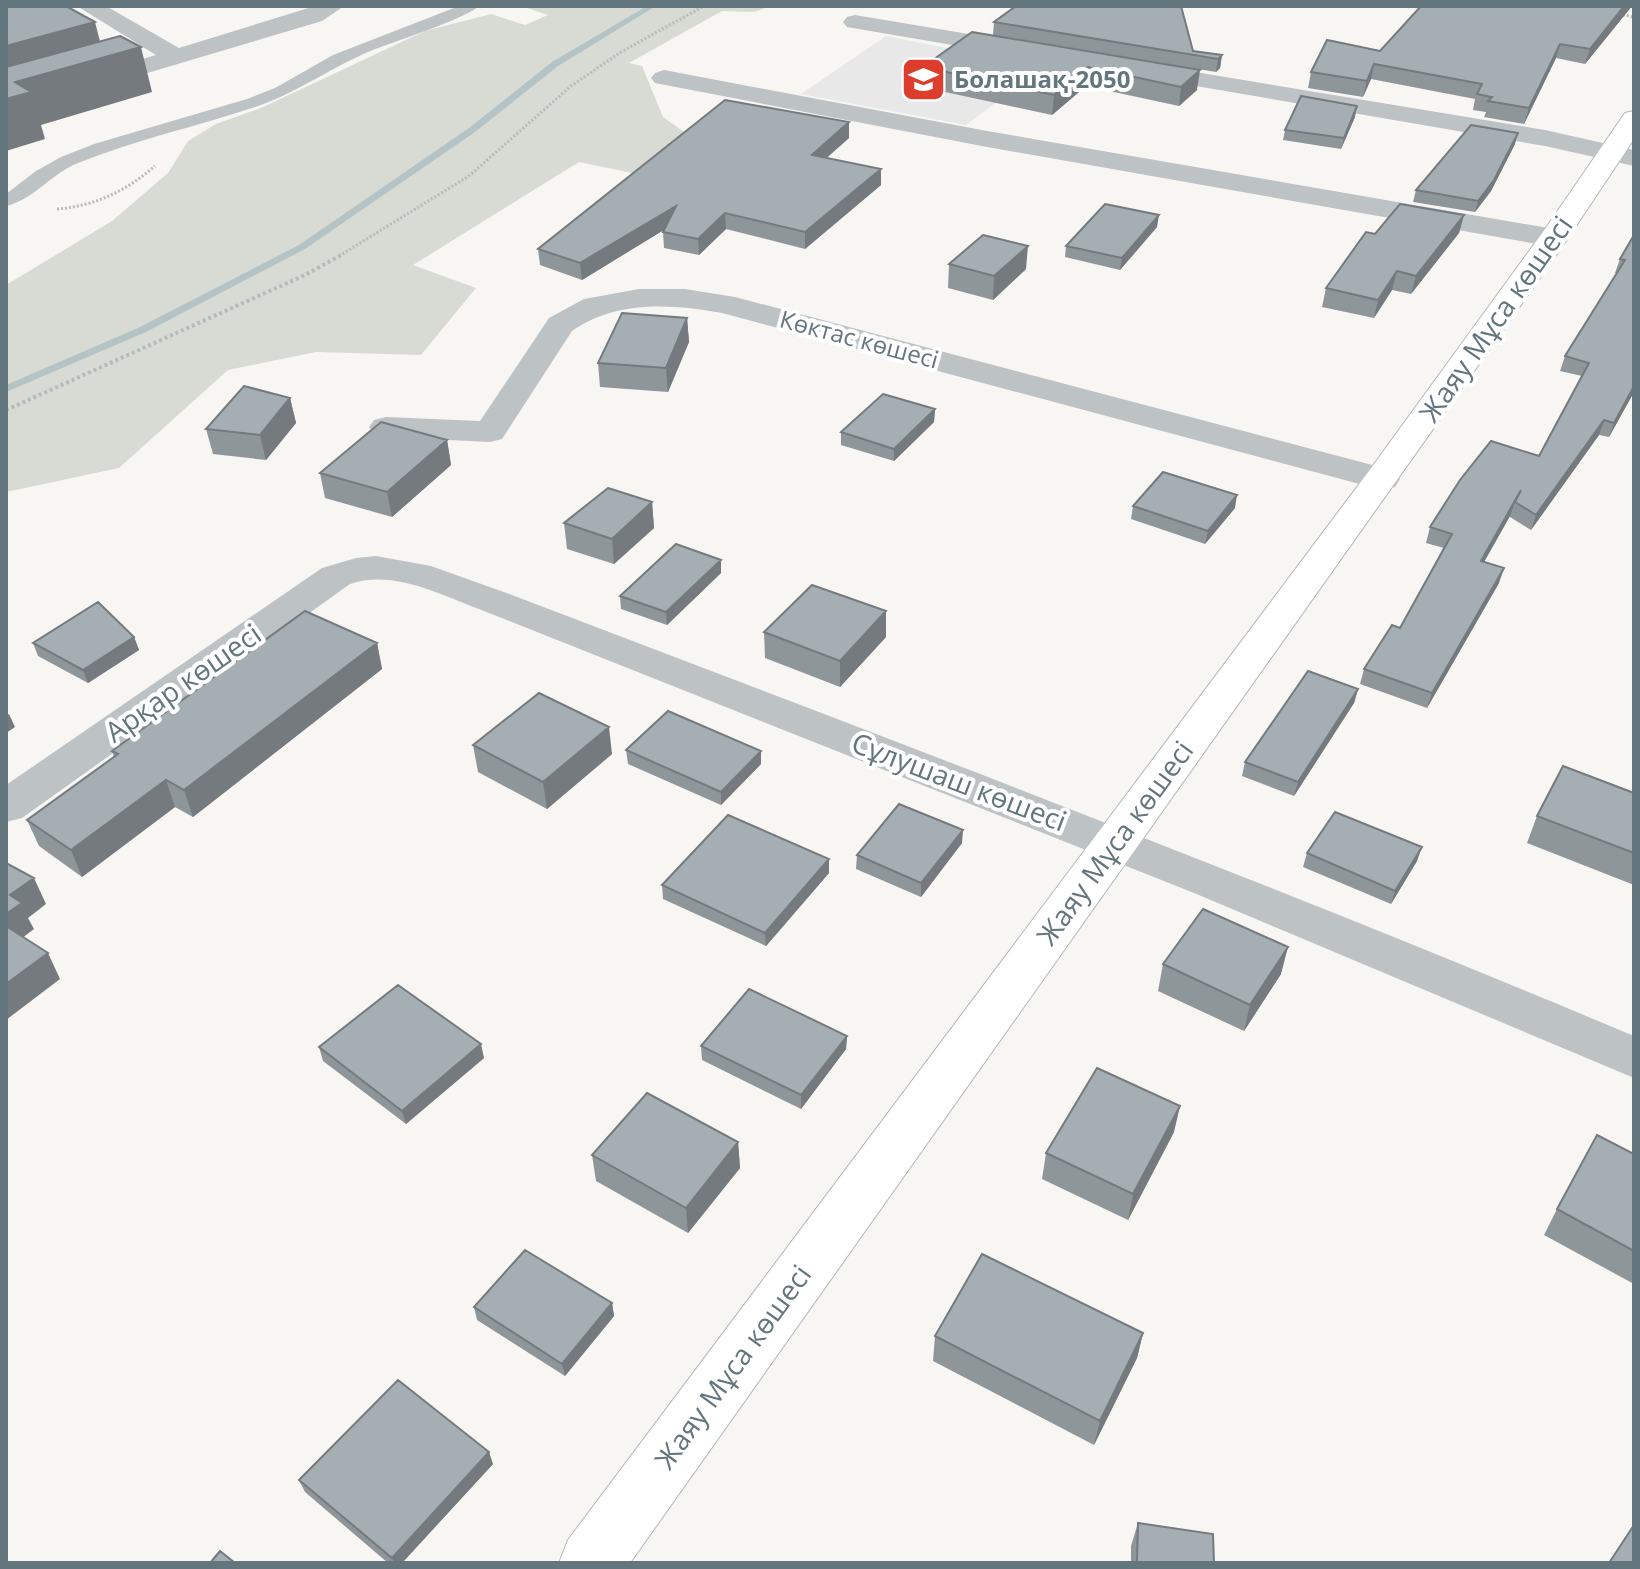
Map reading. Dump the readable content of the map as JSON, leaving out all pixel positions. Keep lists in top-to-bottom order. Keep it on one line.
{"streets":{"street":["Жаяу Мұса көшесі","Көктас көшесі","Арқар көшесі","Сұлушаш көшесі"]},"crossings":[["Жаяу Мұса көшесі","Көктас көшесі"],["Жаяу Мұса көшесі","Сұлушаш көшесі"],["Арқар көшесі","Сұлушаш көшесі"]],"places":{"school or university":["Болашақ-2050"]}}
